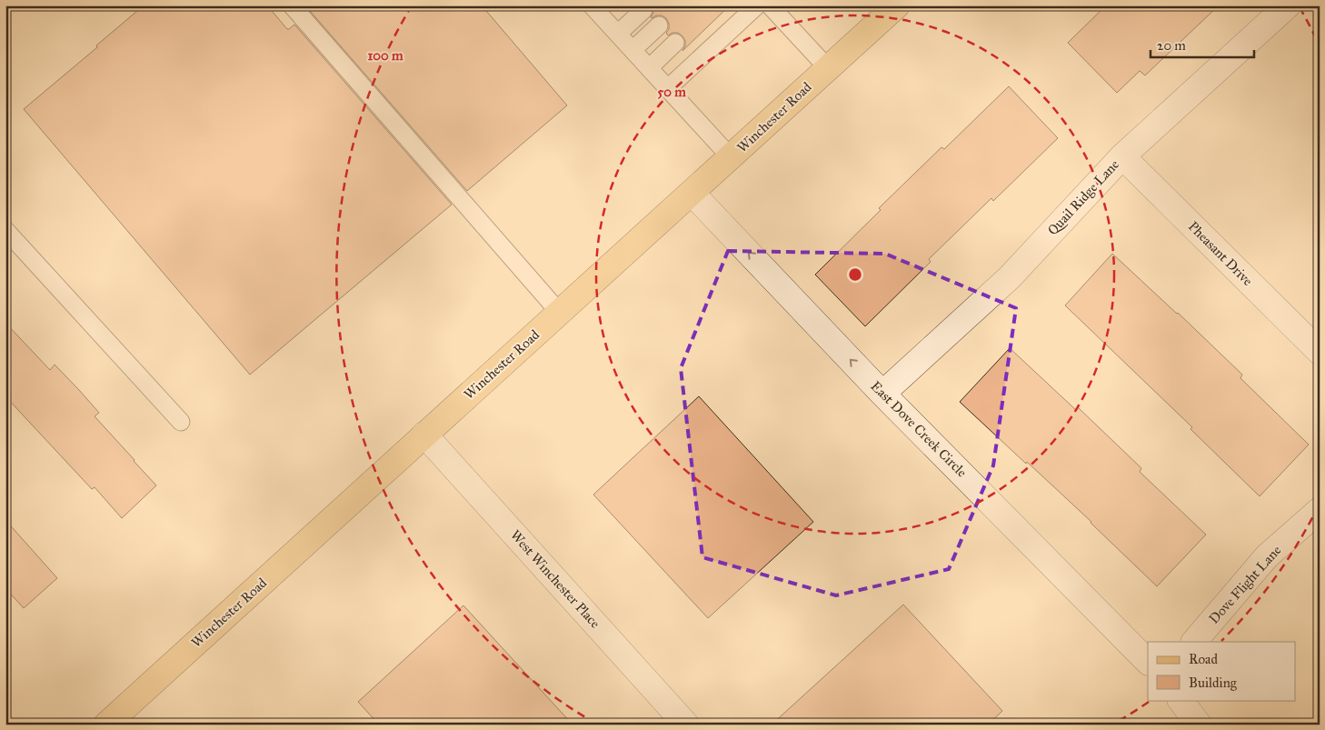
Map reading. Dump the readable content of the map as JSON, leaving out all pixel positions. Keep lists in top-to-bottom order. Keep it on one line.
{"streets":{"main road":["Winchester Road"],"street":["Quail Ridge Lane","Pheasant Drive","East Dove Creek Circle","West Winchester Place","Dove Flight Lane"]},"crossings":[["Winchester Road","East Dove Creek Circle"],["Winchester Road","West Winchester Place"],["Quail Ridge Lane","Pheasant Drive"],["Quail Ridge Lane","East Dove Creek Circle"]],"one_way":["East Dove Creek Circle"],"legend":["Road","Building"],"scale_bar":"20 m","rings":["100 m","50 m"]}
